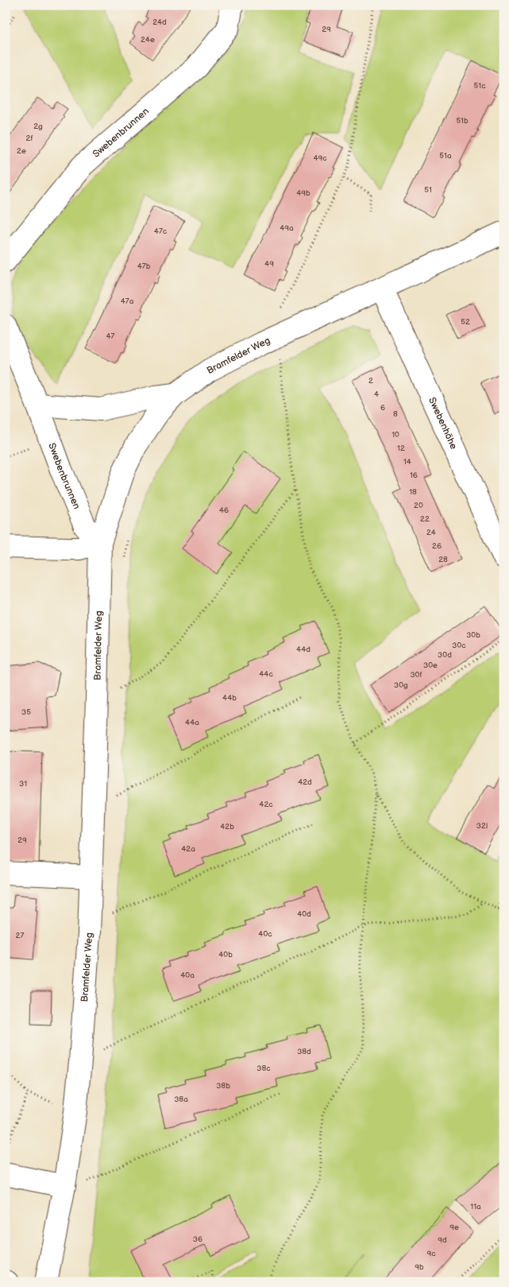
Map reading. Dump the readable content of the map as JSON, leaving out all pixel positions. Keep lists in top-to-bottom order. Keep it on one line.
{"streets":{"street":["Swebenbrunnen","Bramfelder Weg","Swebenhöhe"]},"crossings":[["Swebenbrunnen","Bramfelder Weg"],["Bramfelder Weg","Swebenhöhe"]],"house_numbers":["24d","29","24e","51c","51b","2g","2f","2e","51a","49c","51","49b","49a","47c","49","47b","47a","52","47","2","4","6","8","10","12","14","16","18","20","46","22","24","26","28","30b","30c","44d","30d","30e","44c","30f","30g","44b","35","44a","42d","31","42c","32l","42b","29","42a","40d","40c","27","40b","40a","38d","38c","38b","38a","11a","9e","36","9d","9c","9b"]}
